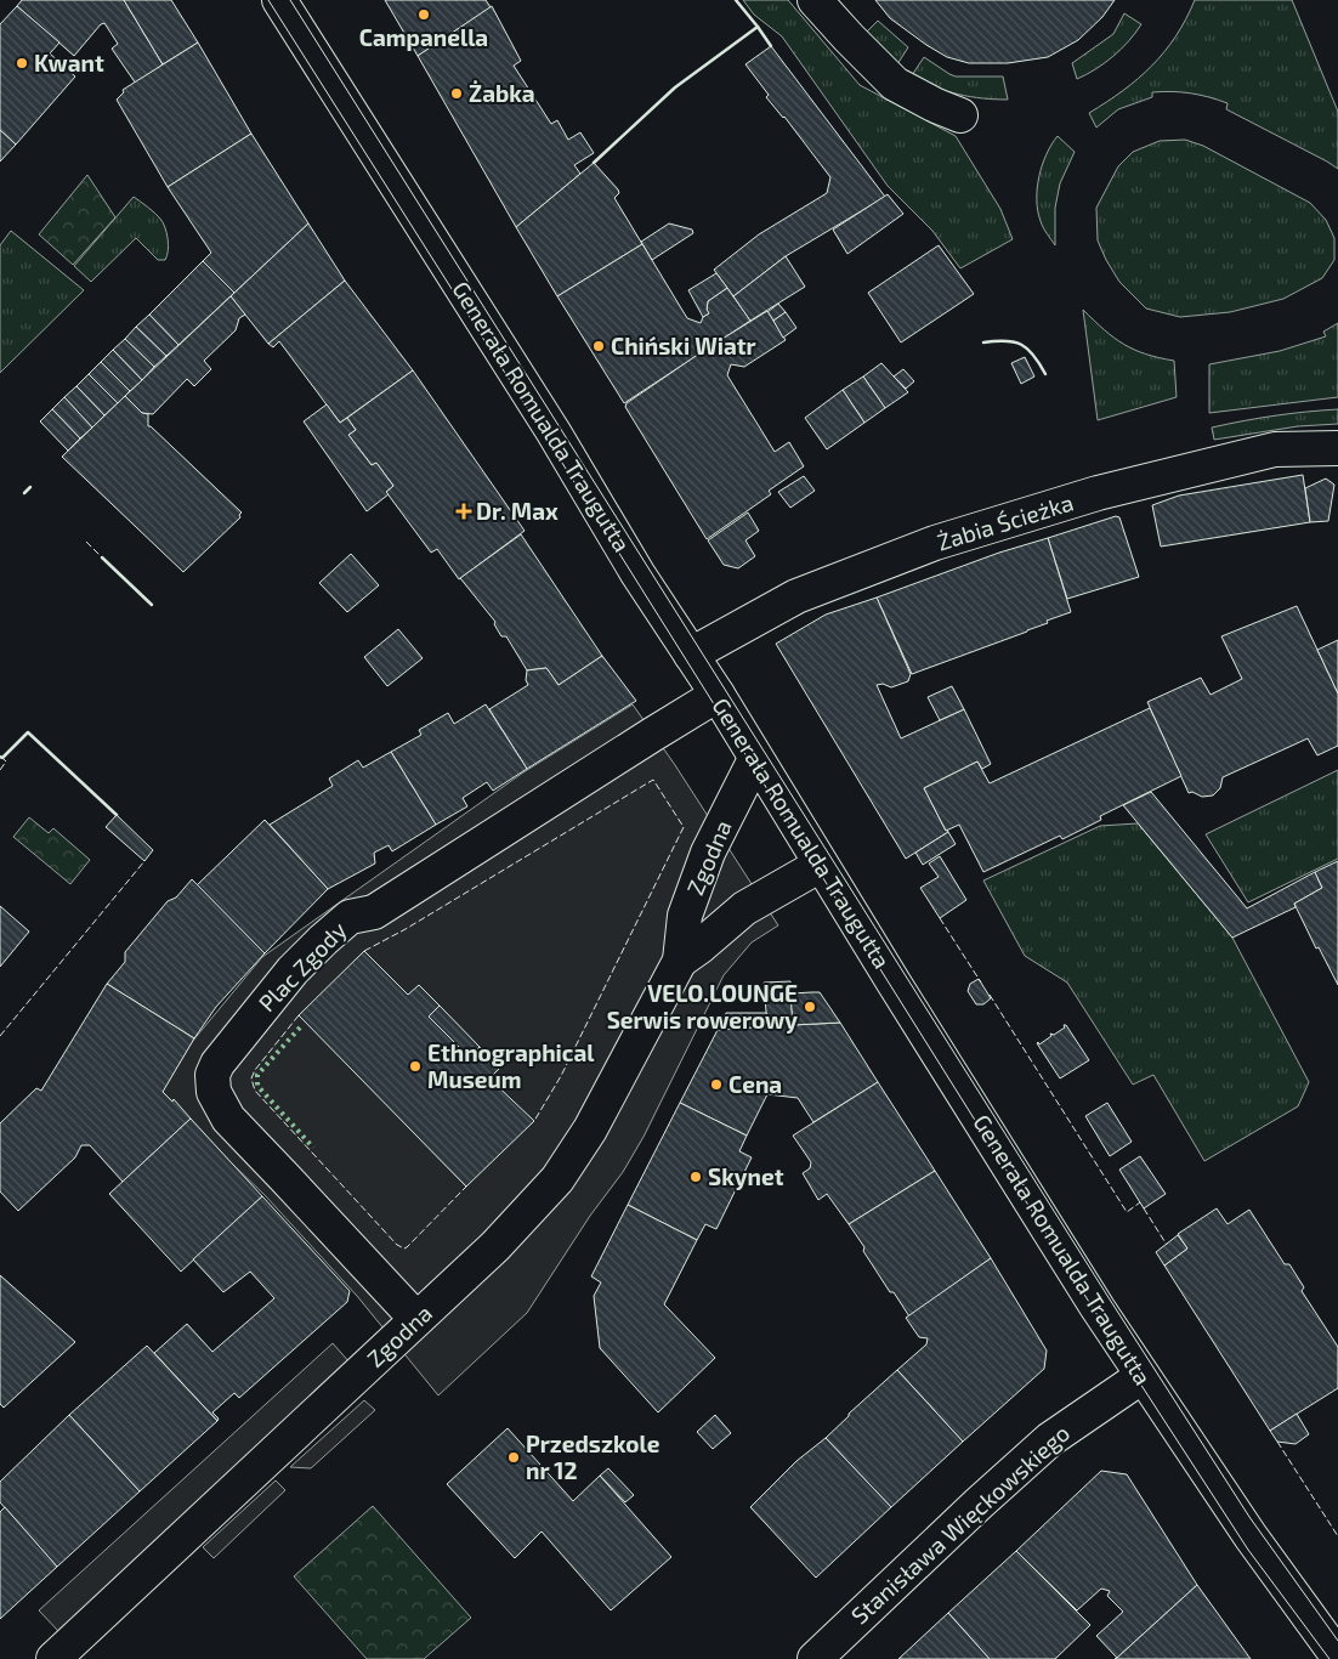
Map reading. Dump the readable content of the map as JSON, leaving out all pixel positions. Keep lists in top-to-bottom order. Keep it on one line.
{"streets":{"street":["Generała Romualda Traugutta","Żabia Ścieżka","Zgodna","Plac Zgody","Stanisława Więckowskiego"]},"crossings":[["Generała Romualda Traugutta","Żabia Ścieżka"],["Generała Romualda Traugutta","Zgodna"],["Generała Romualda Traugutta","Plac Zgody"],["Generała Romualda Traugutta","Stanisława Więckowskiego"],["Zgodna","Plac Zgody"]],"places":{"other":["Campanella","Kwant","Żabka","Chiński Wiatr","VELO.LOUNGE Serwis rowerowy","Ethnographical Museum","Cena","Skynet","Przedszkole nr 12"],"health":["Dr. Max"]}}
